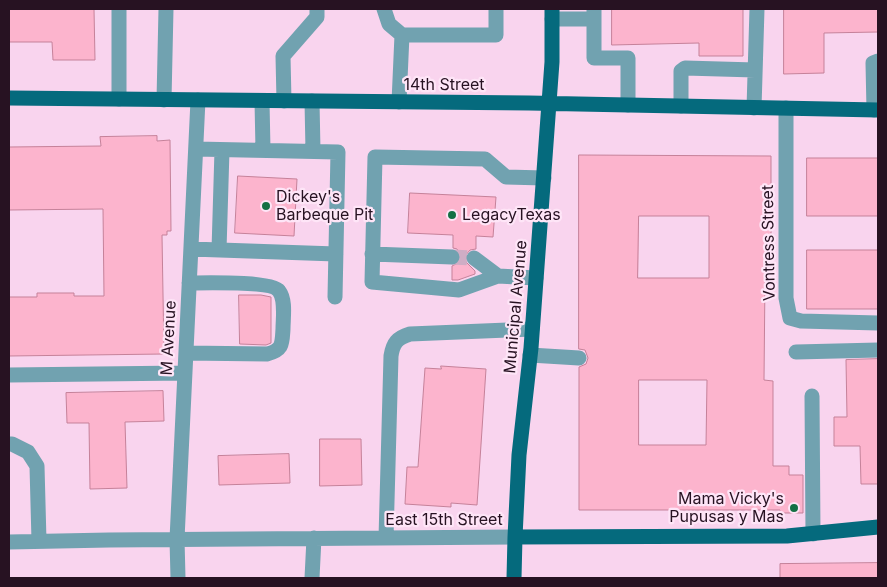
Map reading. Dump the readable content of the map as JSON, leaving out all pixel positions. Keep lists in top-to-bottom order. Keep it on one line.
{"streets":{"main road":["14th Street","Municipal Avenue","East 15th Street"],"street":["Vontress Street","M Avenue"]},"crossings":[["14th Street","Vontress Street"],["14th Street","Municipal Avenue"],["14th Street","M Avenue"],["Municipal Avenue","East 15th Street"],["M Avenue","East 15th Street"]],"places":["Dickey's Barbeque Pit","LegacyTexas","Mama Vicky's Pupusas y Mas"]}
